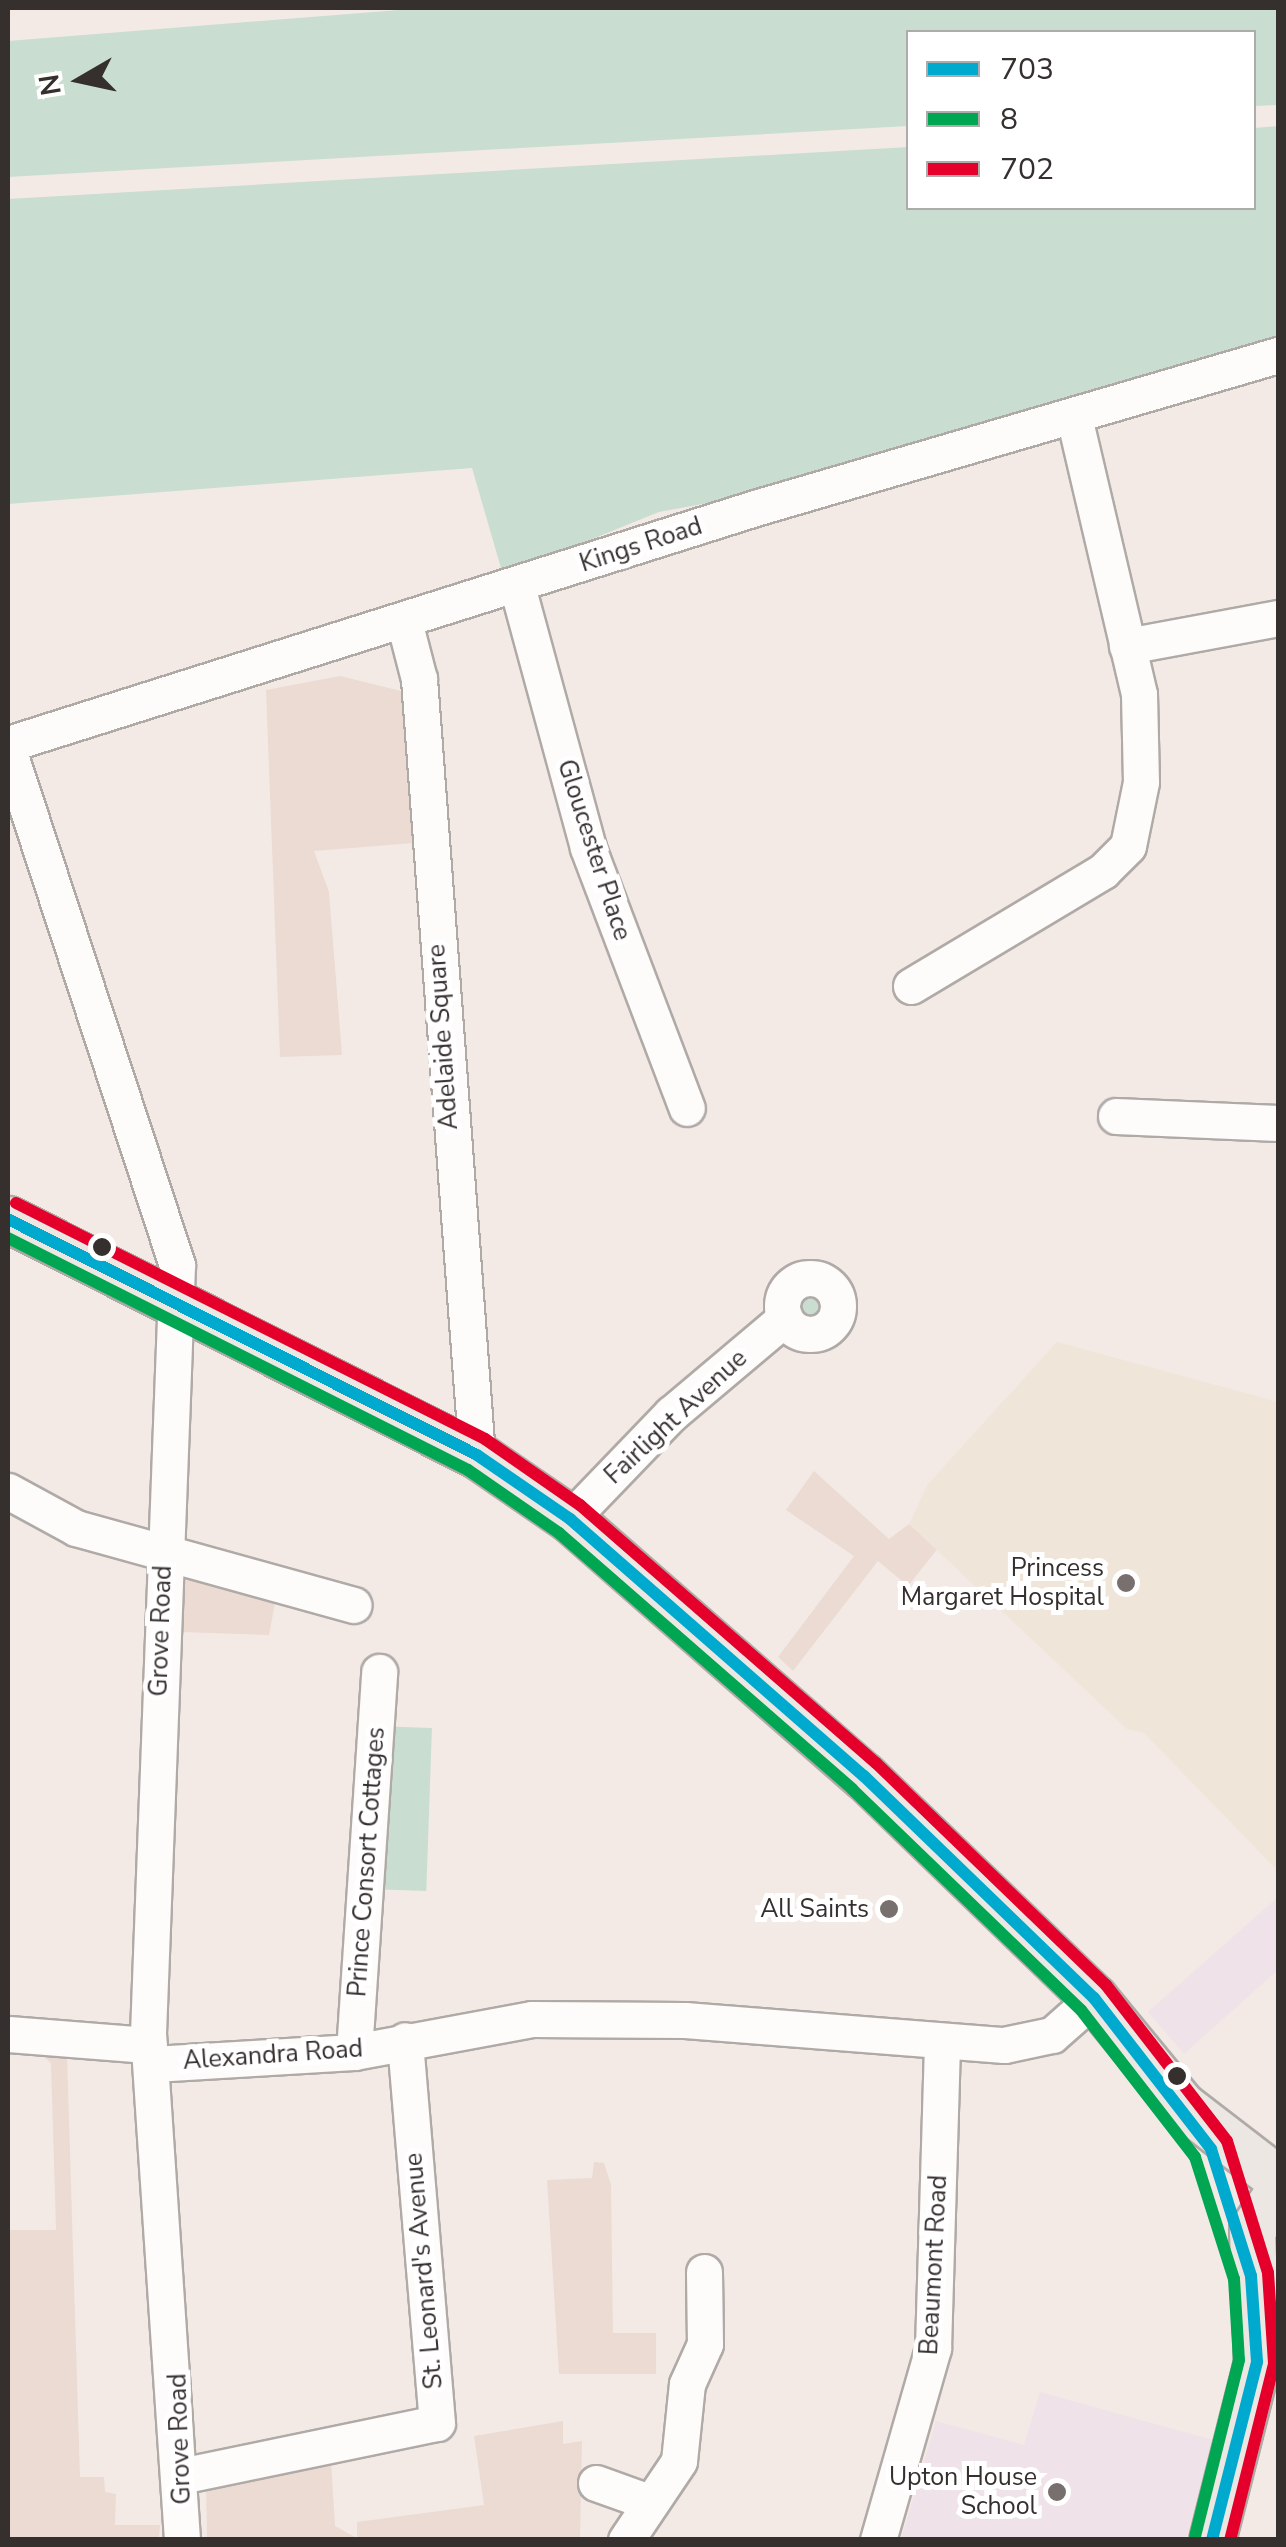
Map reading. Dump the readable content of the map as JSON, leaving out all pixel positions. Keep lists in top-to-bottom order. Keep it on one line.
{"streets":{"street":["Kings Road","Gloucester Place","Adelaide Square","Fairlight Avenue","Grove Road","Prince Consort Cottages","Alexandra Road","Beaumont Road","St. Leonard's Avenue"]},"crossings":[["Kings Road","Gloucester Place"],["Kings Road","Adelaide Square"],["Kings Road","Grove Road"],["Grove Road","Alexandra Road"],["Grove Road","St. Leonard's Avenue"],["Prince Consort Cottages","Alexandra Road"],["Alexandra Road","Beaumont Road"],["Alexandra Road","St. Leonard's Avenue"]],"places":["Princess Margaret Hospital","All Saints","Upton House School"],"lines":["transit line 702","transit line 703","transit line 8"],"legend":["703","8","702"],"north":"left"}
